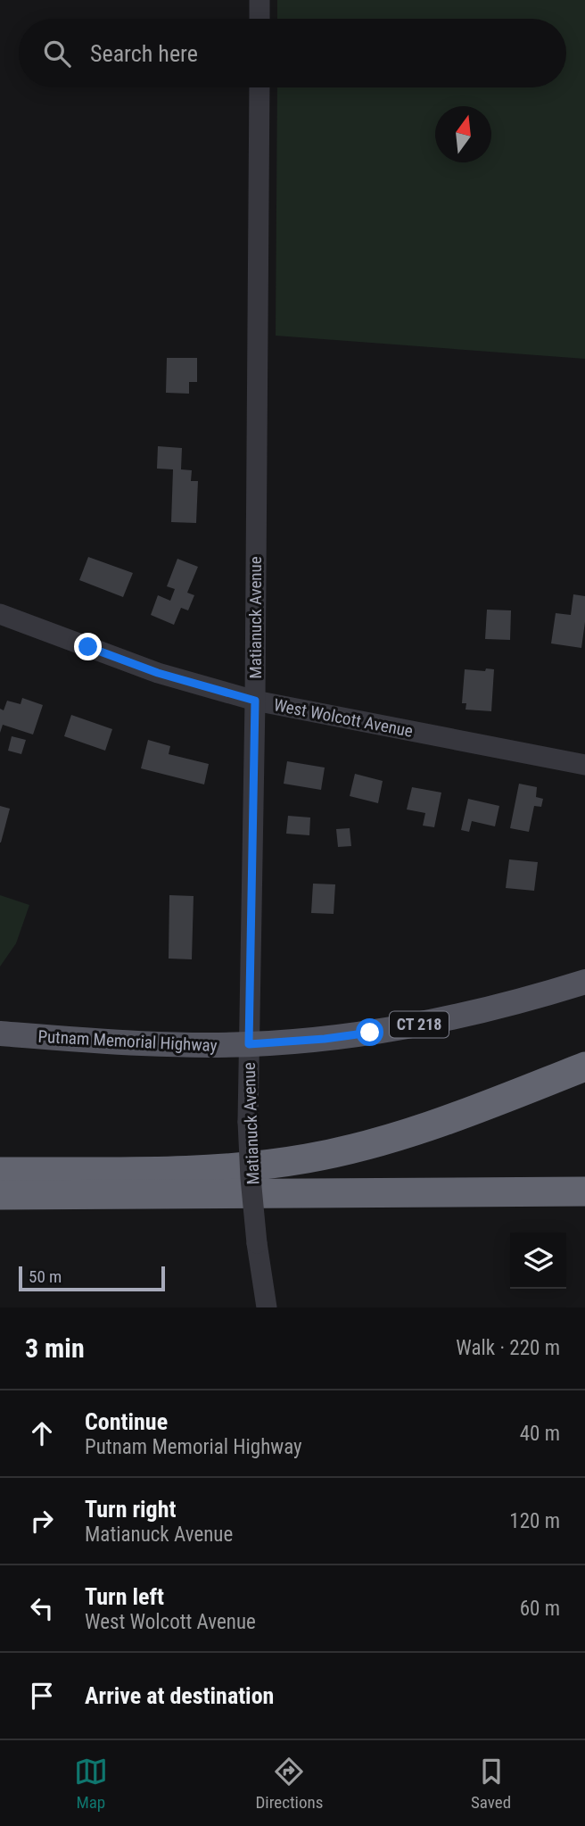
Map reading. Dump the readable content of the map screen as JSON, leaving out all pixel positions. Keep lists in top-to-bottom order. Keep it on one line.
{"streets":{"main road":["CT 218","Putnam Memorial Highway"],"street":["Matianuck Avenue","West Wolcott Avenue"]},"crossings":[["Matianuck Avenue","West Wolcott Avenue"],["Matianuck Avenue","Putnam Memorial Highway"]],"scale_bar":"50 m","north":"top","page":{"search":"Search here","scale":"50 m","heading":["3 min","Walk · 220 m"],"list":[["Continue","Putnam Memorial Highway","40 m"],["Turn right","Matianuck Avenue","120 m"],["Turn left","West Wolcott Avenue","60 m"],"Arrive at destination"],"nav":["Map","Directions","Saved"]}}
